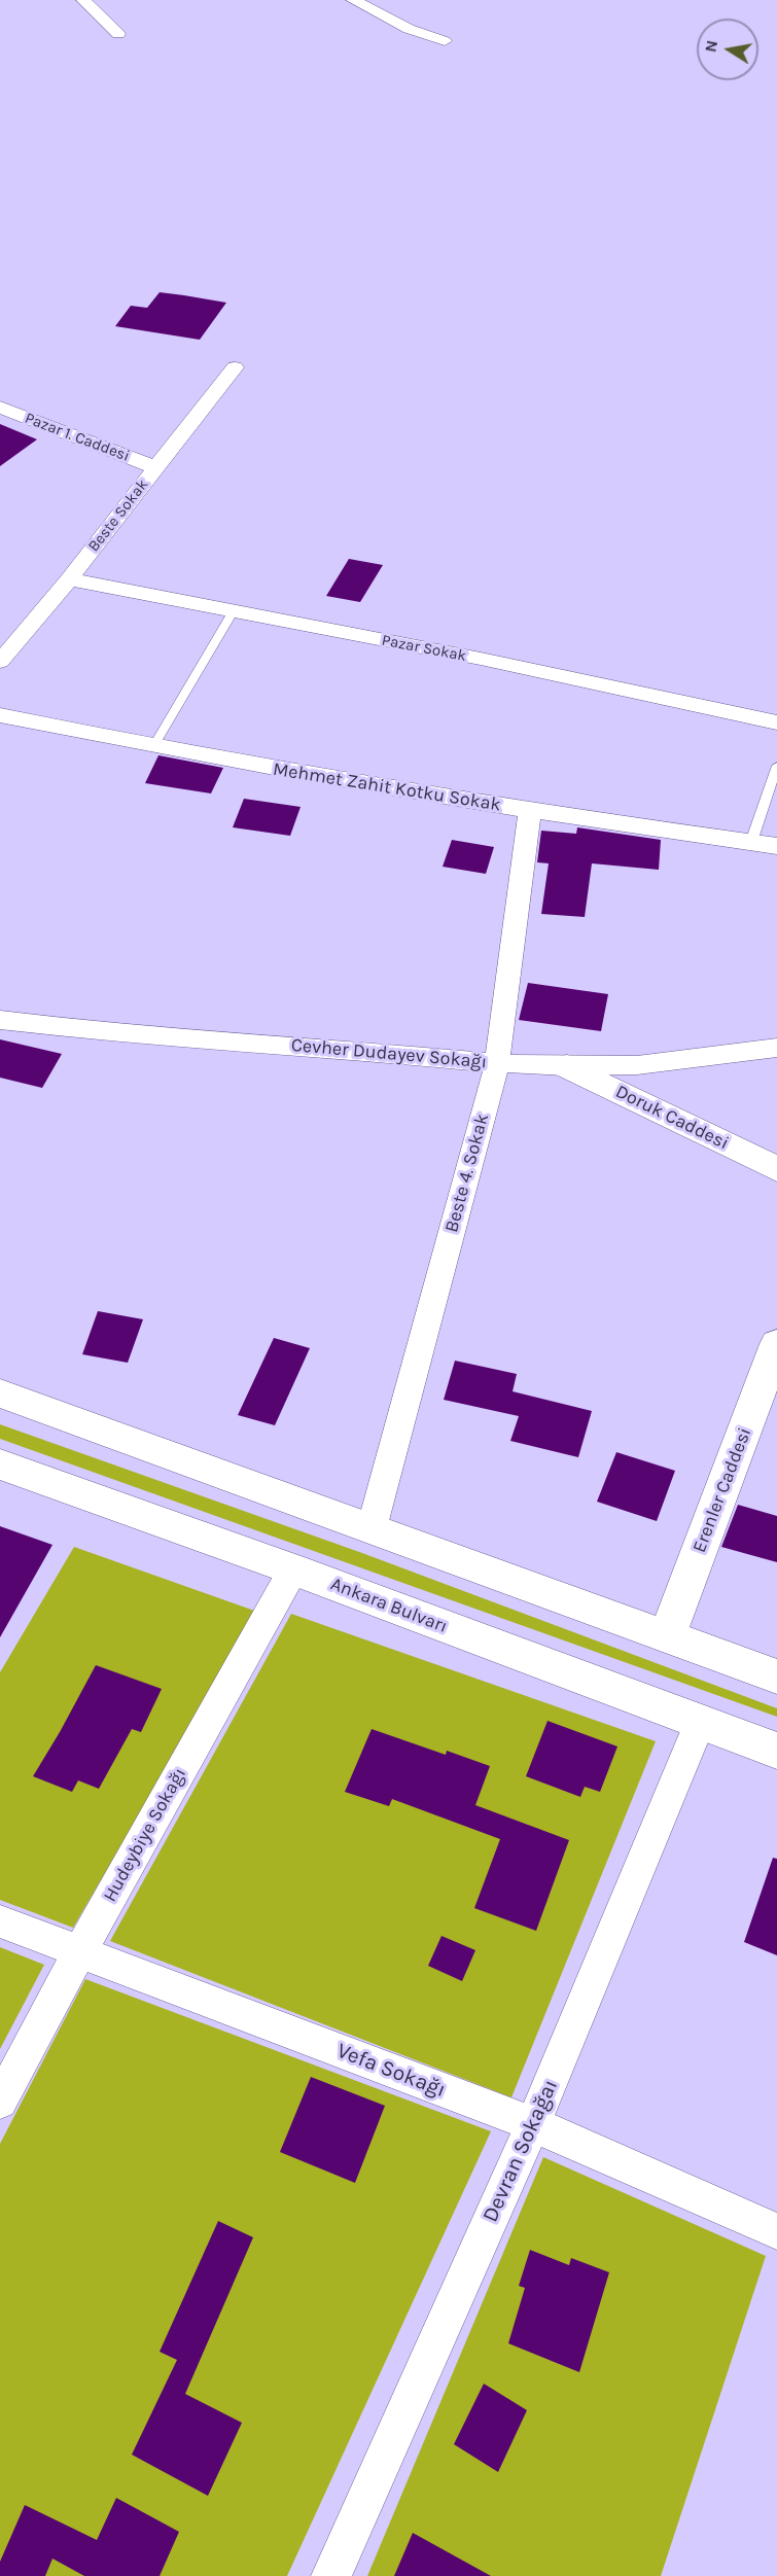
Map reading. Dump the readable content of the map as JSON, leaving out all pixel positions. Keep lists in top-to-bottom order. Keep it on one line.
{"streets":{"main road":["Doruk Caddesi","Erenler Caddesi","Ankara Bulvarı"],"street":["Pazar 1. Caddesi","Beste Sokak","Pazar Sokak","Mehmet Zahit Kotku Sokak","Cevher Dudayev Sokağı","Beste 4. Sokak","Hudeybiye Sokağı","Vefa Sokağı","Devran Sokağaı"]},"crossings":[["Pazar 1. Caddesi","Beste Sokak"],["Beste Sokak","Pazar Sokak"],["Mehmet Zahit Kotku Sokak","Beste 4. Sokak"],["Cevher Dudayev Sokağı","Doruk Caddesi"],["Cevher Dudayev Sokağı","Beste 4. Sokak"],["Ankara Bulvarı","Hudeybiye Sokağı"],["Ankara Bulvarı","Devran Sokağaı"],["Hudeybiye Sokağı","Vefa Sokağı"],["Vefa Sokağı","Devran Sokağaı"]],"north":"left"}
